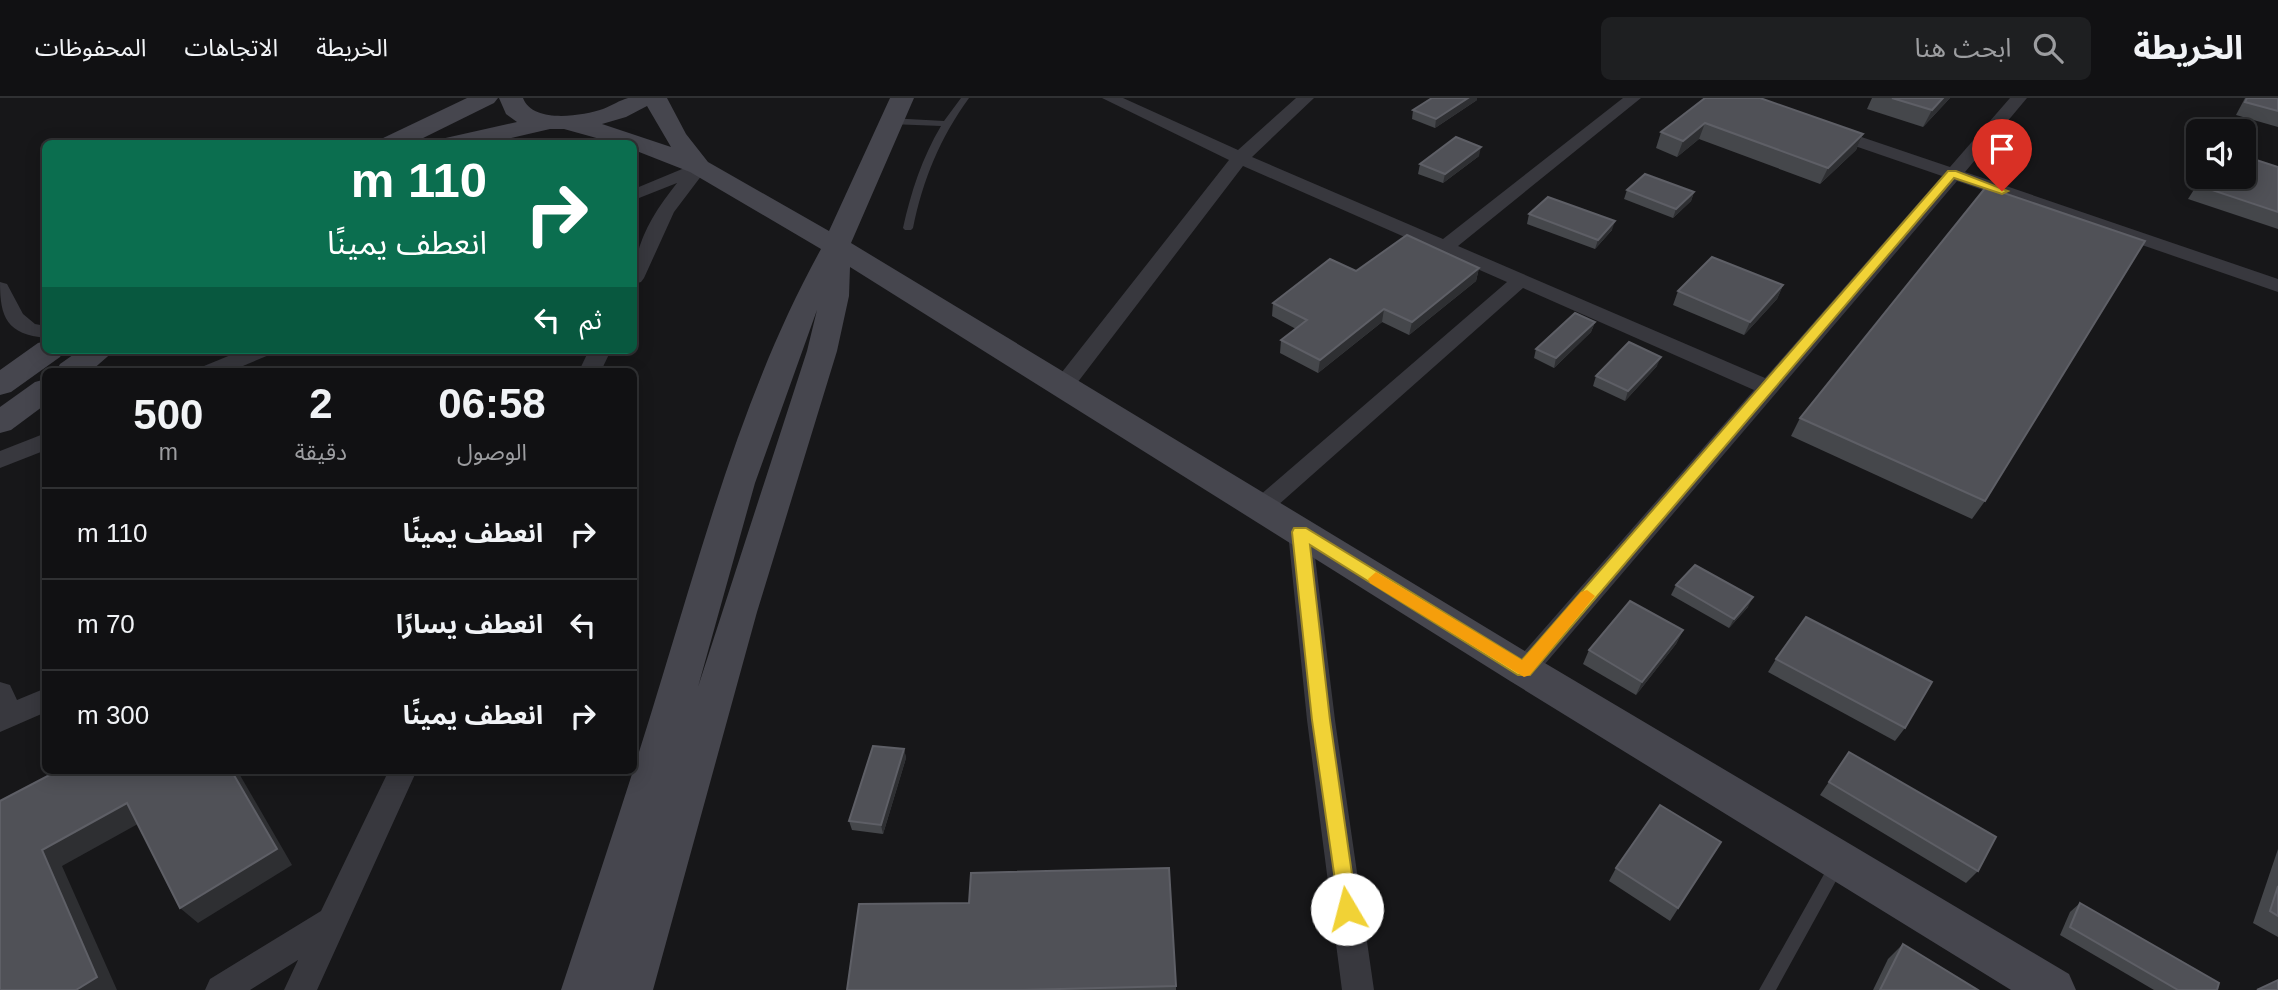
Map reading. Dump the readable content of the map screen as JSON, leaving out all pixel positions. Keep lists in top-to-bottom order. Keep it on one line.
{"page":{"header":"الخريطة","search":"ابحث هنا","nav":["الخريطة","الاتجاهات","المحفوظات"],"turn":["110 m","انعطف يمينًا"],"then":"ثم","eta":["06:58","الوصول","2","دقيقة","500","m"],"list":[{"name":"انعطف يمينًا","value":"110 m"},{"name":"انعطف يسارًا","value":"70 m"},{"name":"انعطف يمينًا","value":"300 m"}]}}
